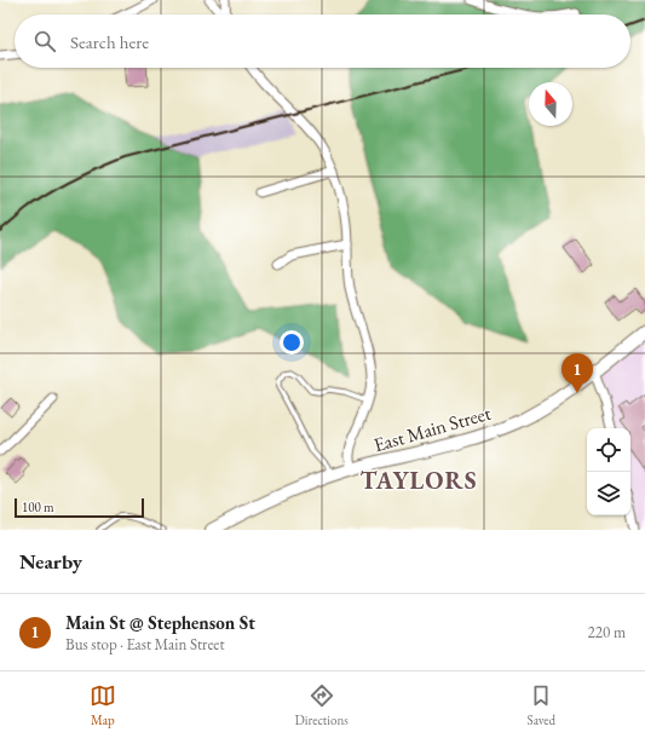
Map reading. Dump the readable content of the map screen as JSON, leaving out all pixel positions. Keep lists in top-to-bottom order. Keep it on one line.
{"streets":{"street":["East Main Street"]},"districts":["TAYLORS"],"scale_bar":"100 m","north":"top","page":{"search":"Search here","pins":"1","scale":"100 m","heading":"Nearby","list":[{"mark":"1","name":"Main St @ Stephenson St","note":"Bus stop · East Main Street","value":"220 m"}],"nav":["Map","Directions","Saved"]}}
